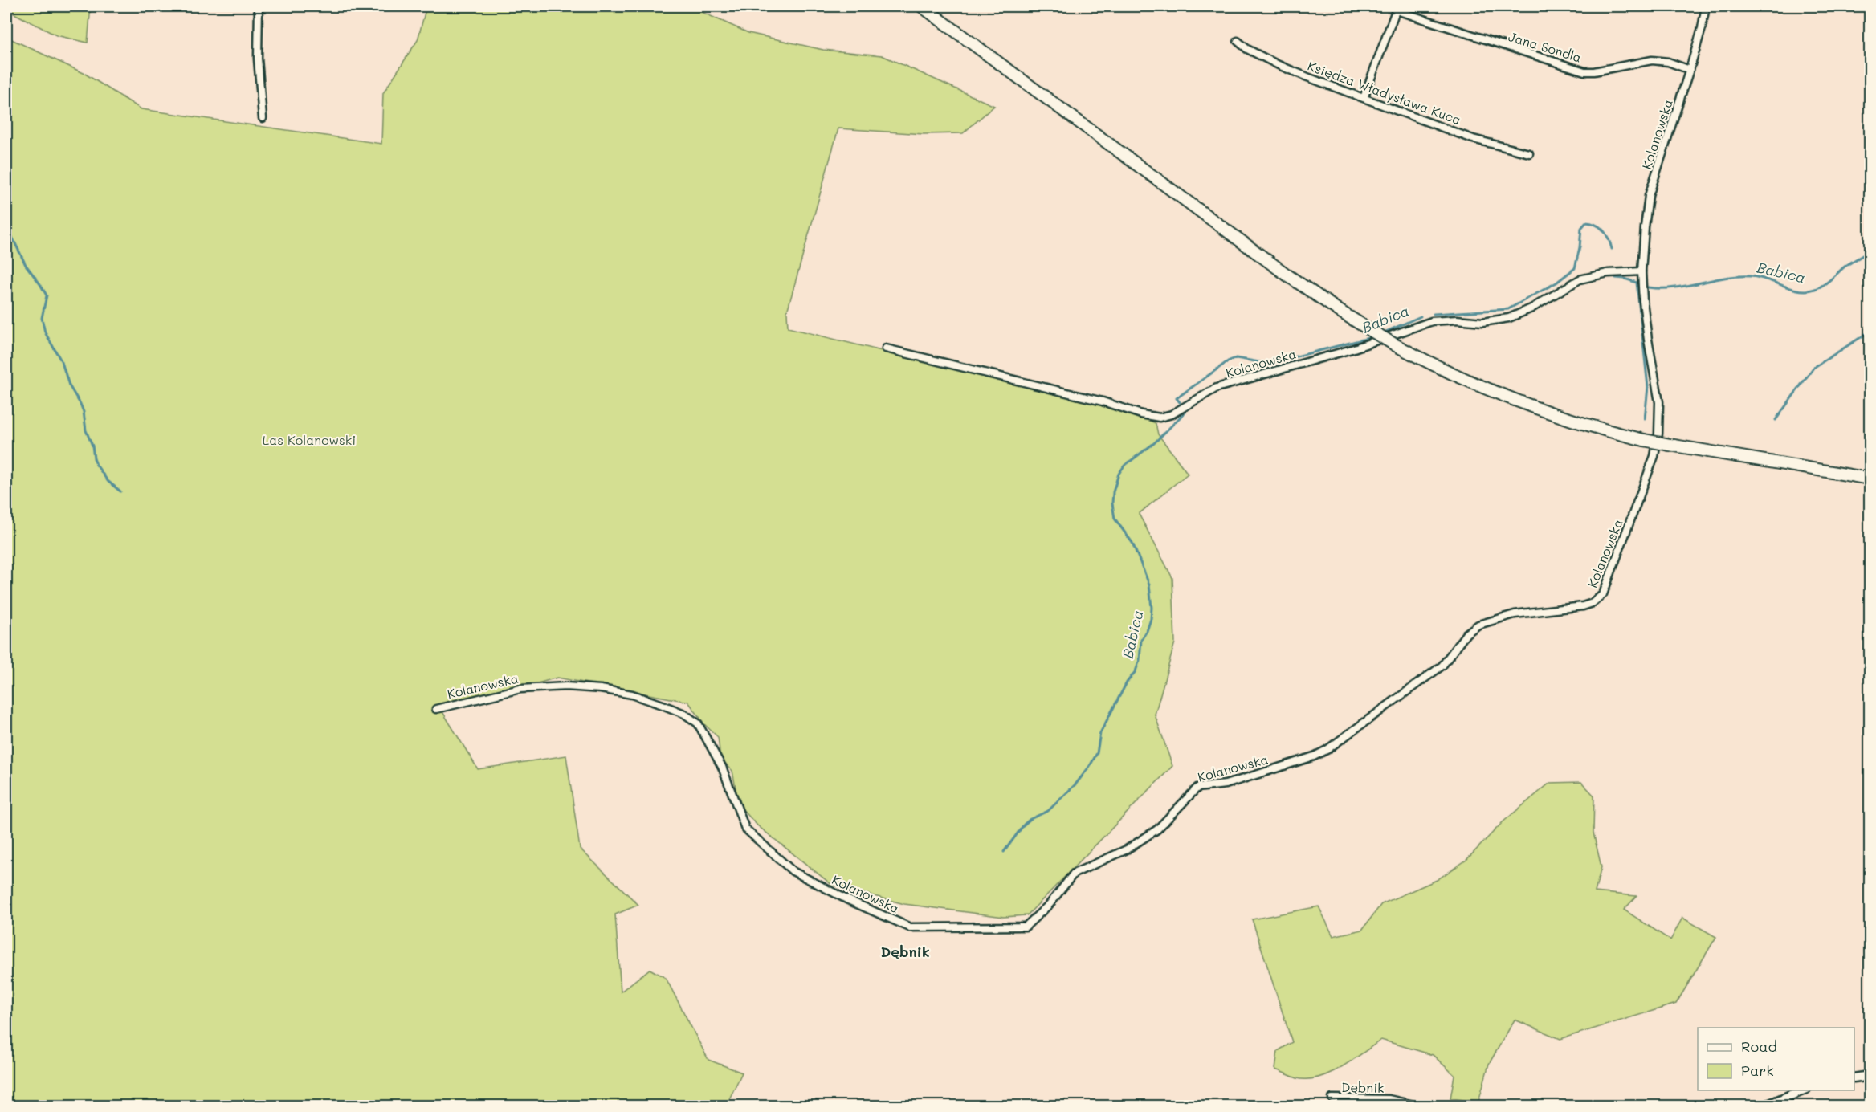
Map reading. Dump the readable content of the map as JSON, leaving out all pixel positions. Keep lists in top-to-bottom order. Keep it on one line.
{"streets":{"street":["Jana Sondla","Księdza Władysława Kuca","Kolanowska","Dębnik"]},"crossings":[["Jana Sondla","Kolanowska"]],"districts":["Dębnik"],"water":["Babica"],"parks":["Las Kolanowski"],"legend":["Road","Park"]}
